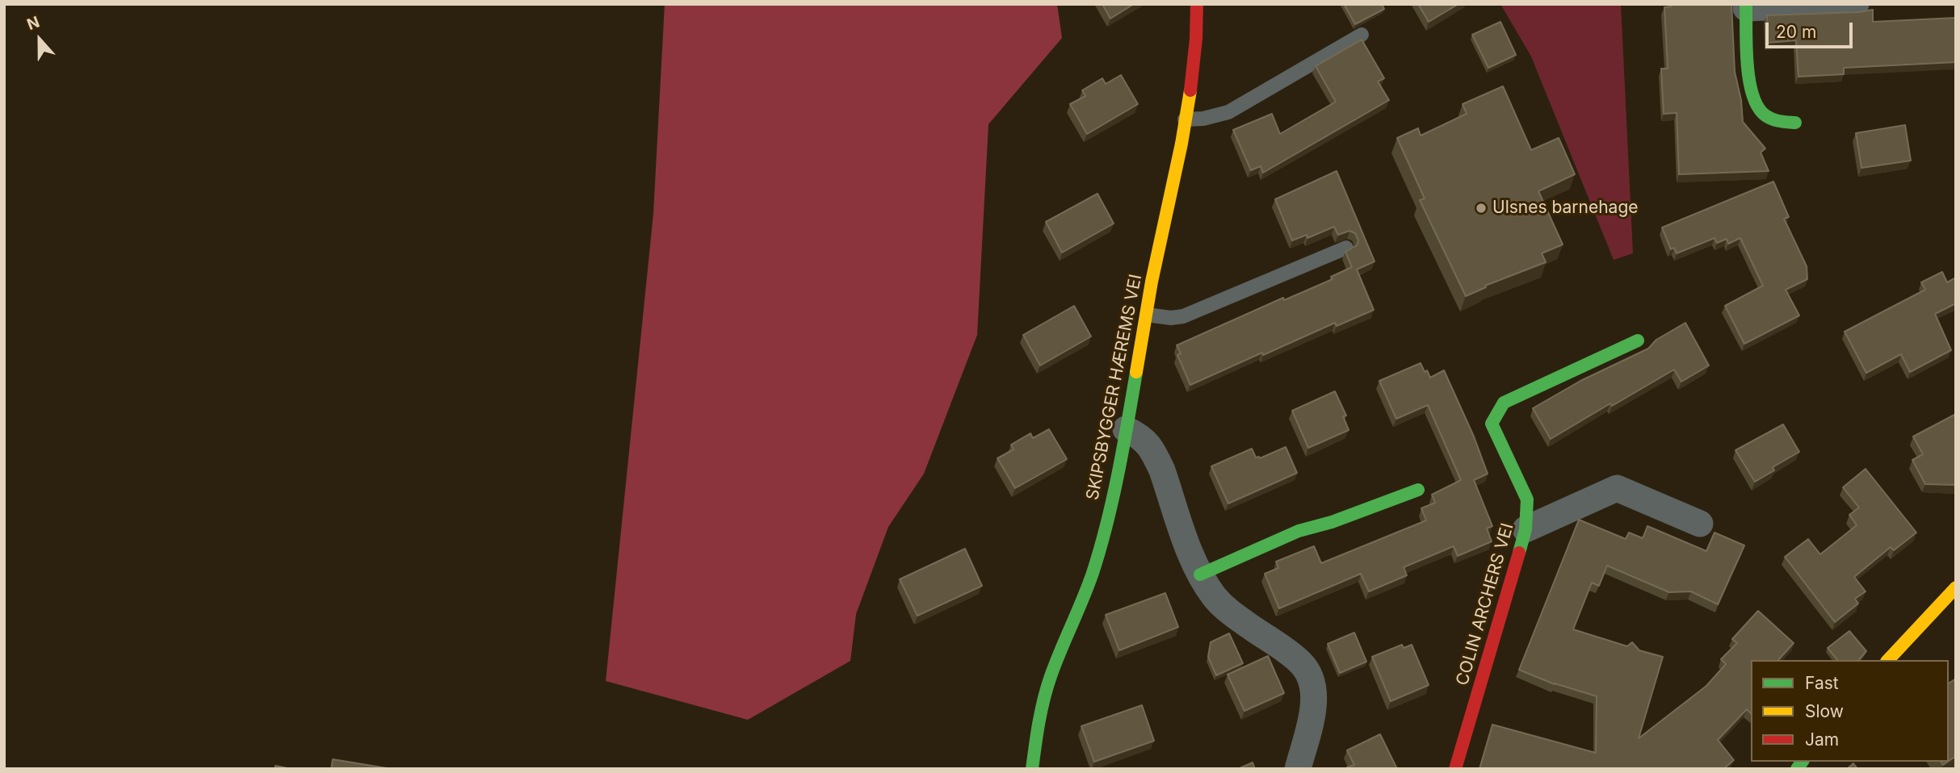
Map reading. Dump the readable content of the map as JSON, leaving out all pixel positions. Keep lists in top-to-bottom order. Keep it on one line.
{"streets":{"street":["SKIPSBYGGER HÆREMS VEI","COLIN ARCHERS VEI"]},"places":["Ulsnes barnehage"],"legend":["Fast","Slow","Jam"],"scale_bar":"20 m","north":"top"}
